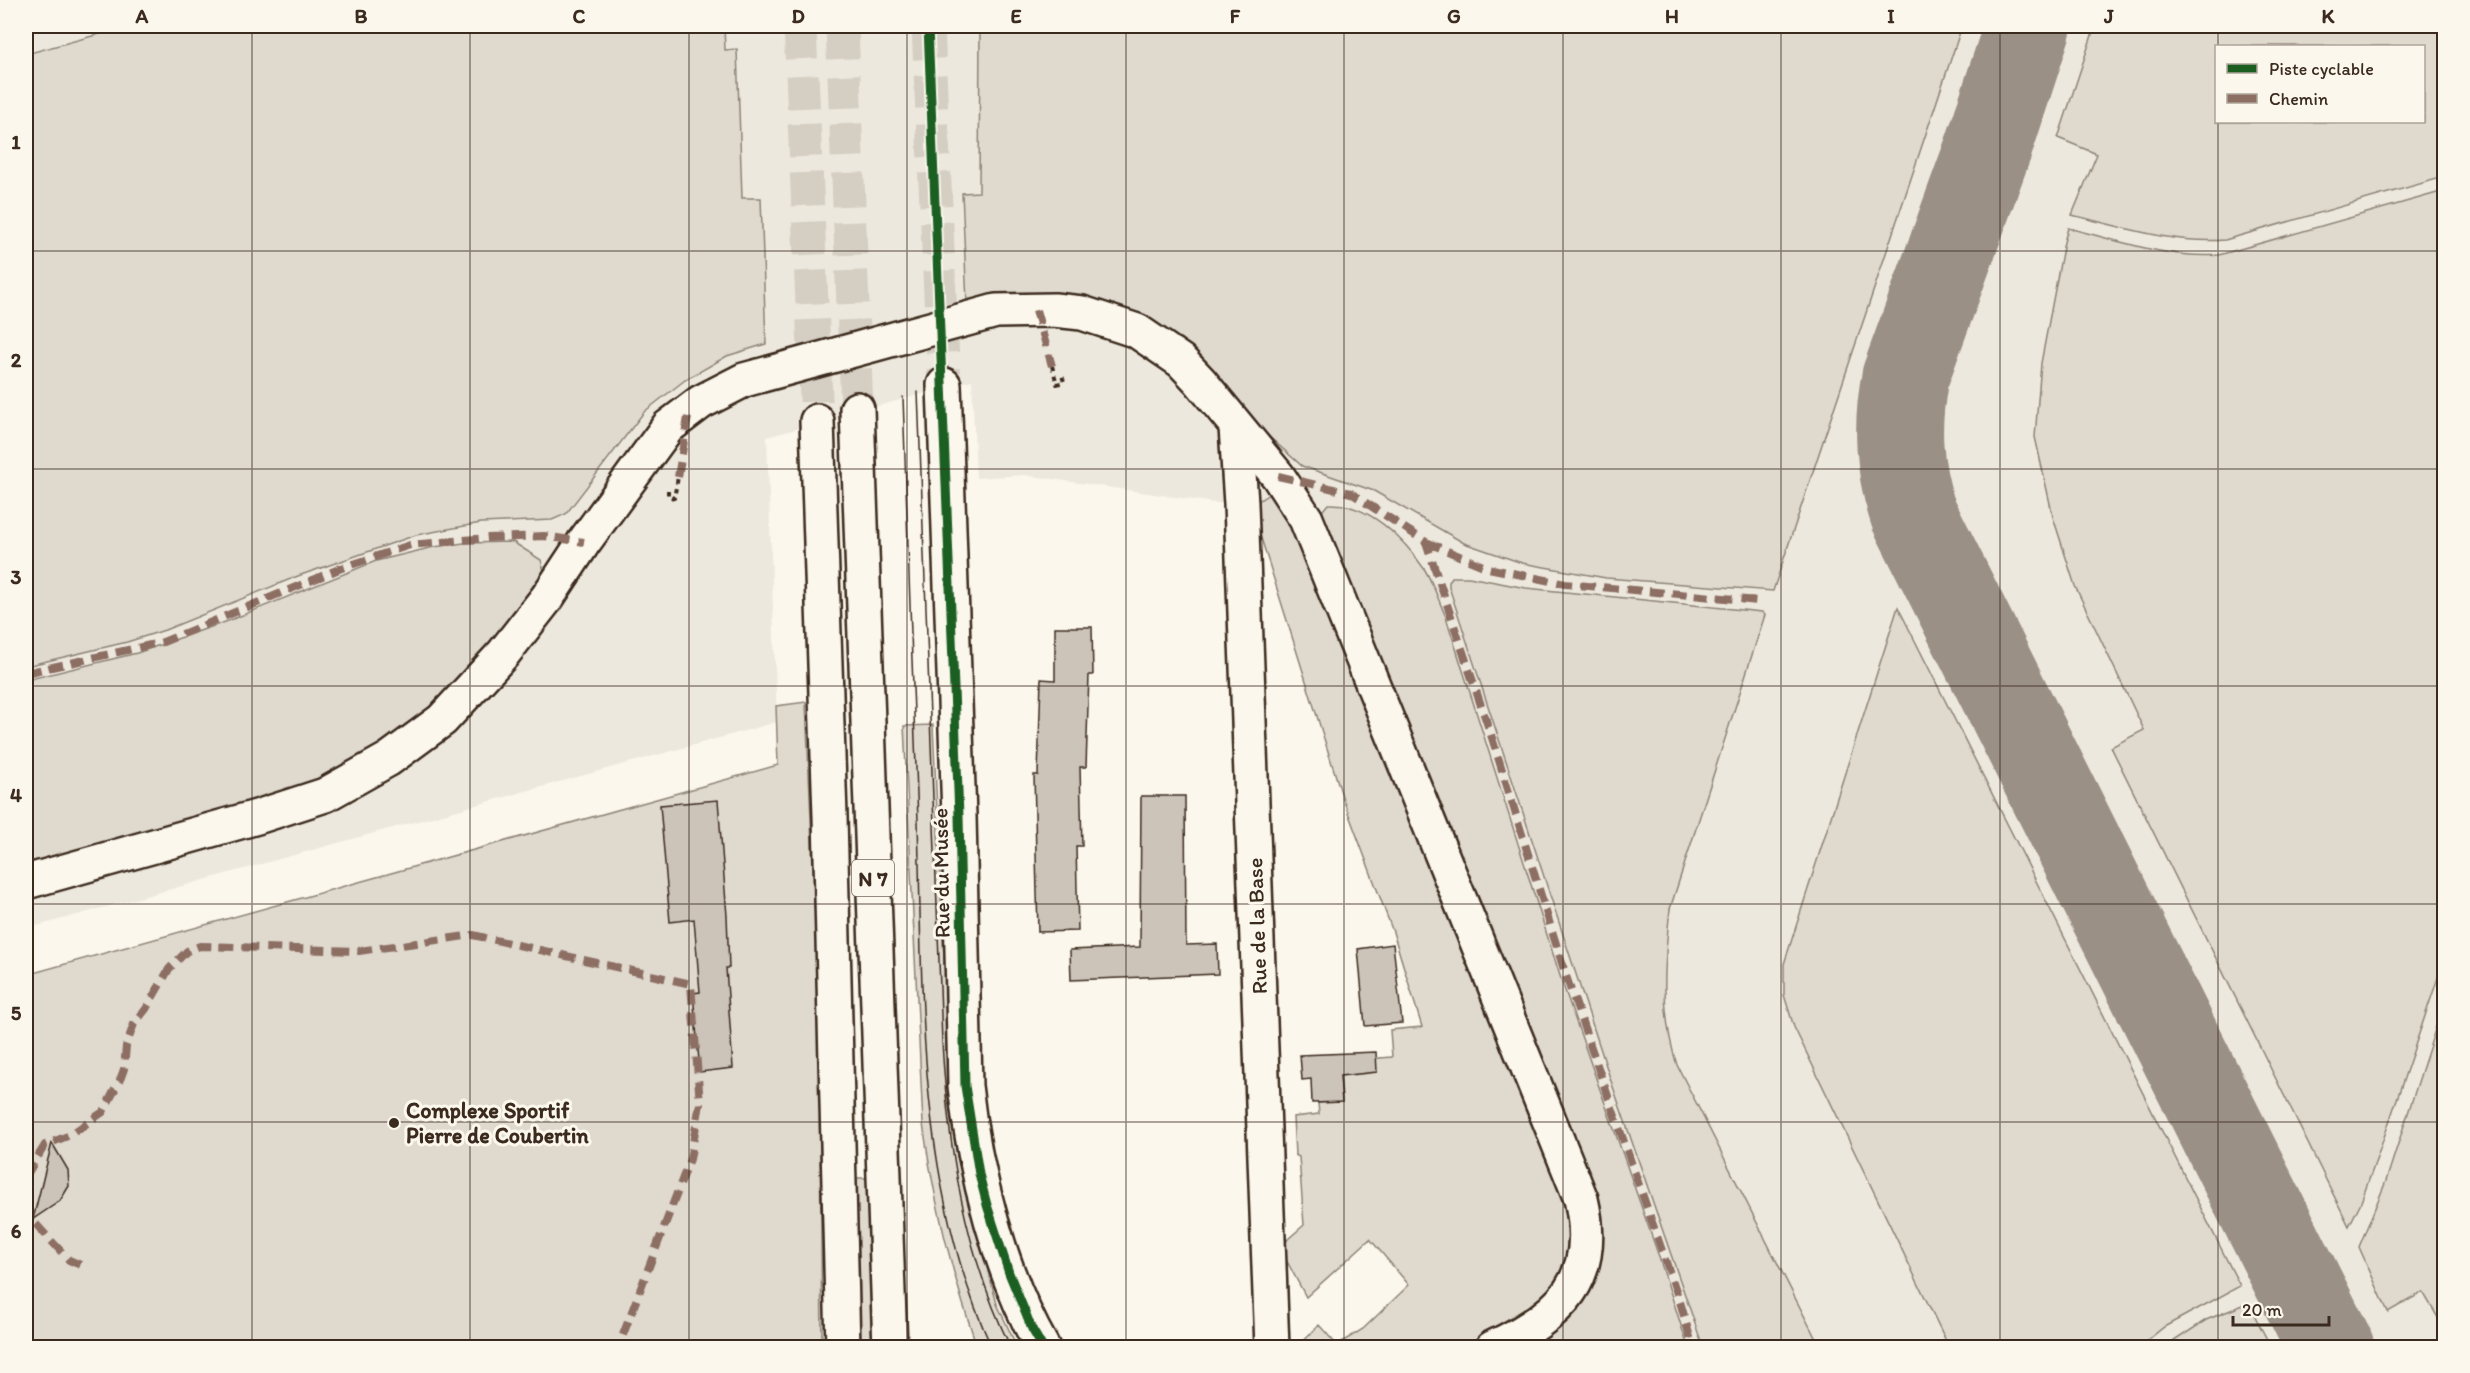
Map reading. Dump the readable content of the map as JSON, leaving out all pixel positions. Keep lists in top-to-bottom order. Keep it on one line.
{"streets":{"main road":["Rue du Musée","N 7","Rue de la Base"]},"places":["Complexe Sportif Pierre de Coubertin"],"legend":["Piste cyclable","Chemin"],"scale_bar":"20 m","grid":{"columns":["A","B","C","D","E","F","G","H","I","J","K"],"rows":["1","2","3","4","5","6"]}}
